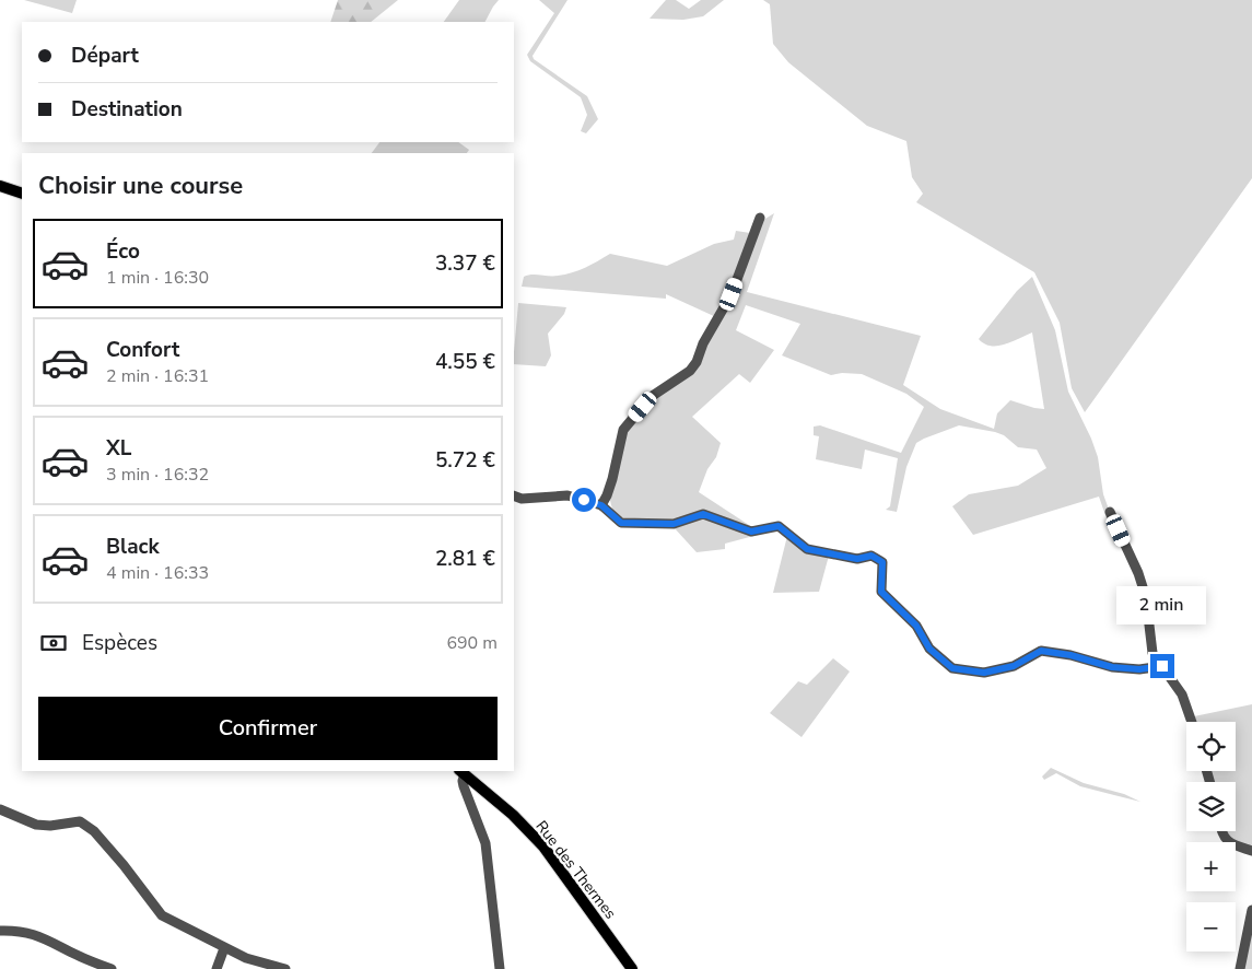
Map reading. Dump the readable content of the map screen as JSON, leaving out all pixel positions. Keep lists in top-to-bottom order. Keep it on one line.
{"streets":{"main road":["Rue des Thermes"]},"page":{"banner":["Départ","Destination"],"heading":"Choisir une course","list":[{"name":"Éco","note":"1 min · 16:30","value":"3.37 €"},{"name":"Confort","note":"2 min · 16:31","value":"4.55 €"},{"name":"XL","note":"3 min · 16:32","value":"5.72 €"},{"name":"Black","note":"4 min · 16:33","value":"2.81 €"}],"bubble":"2 min","pay":["Espèces","690 m"],"buttons":"Confirmer","map_buttons":["+","−"]}}
